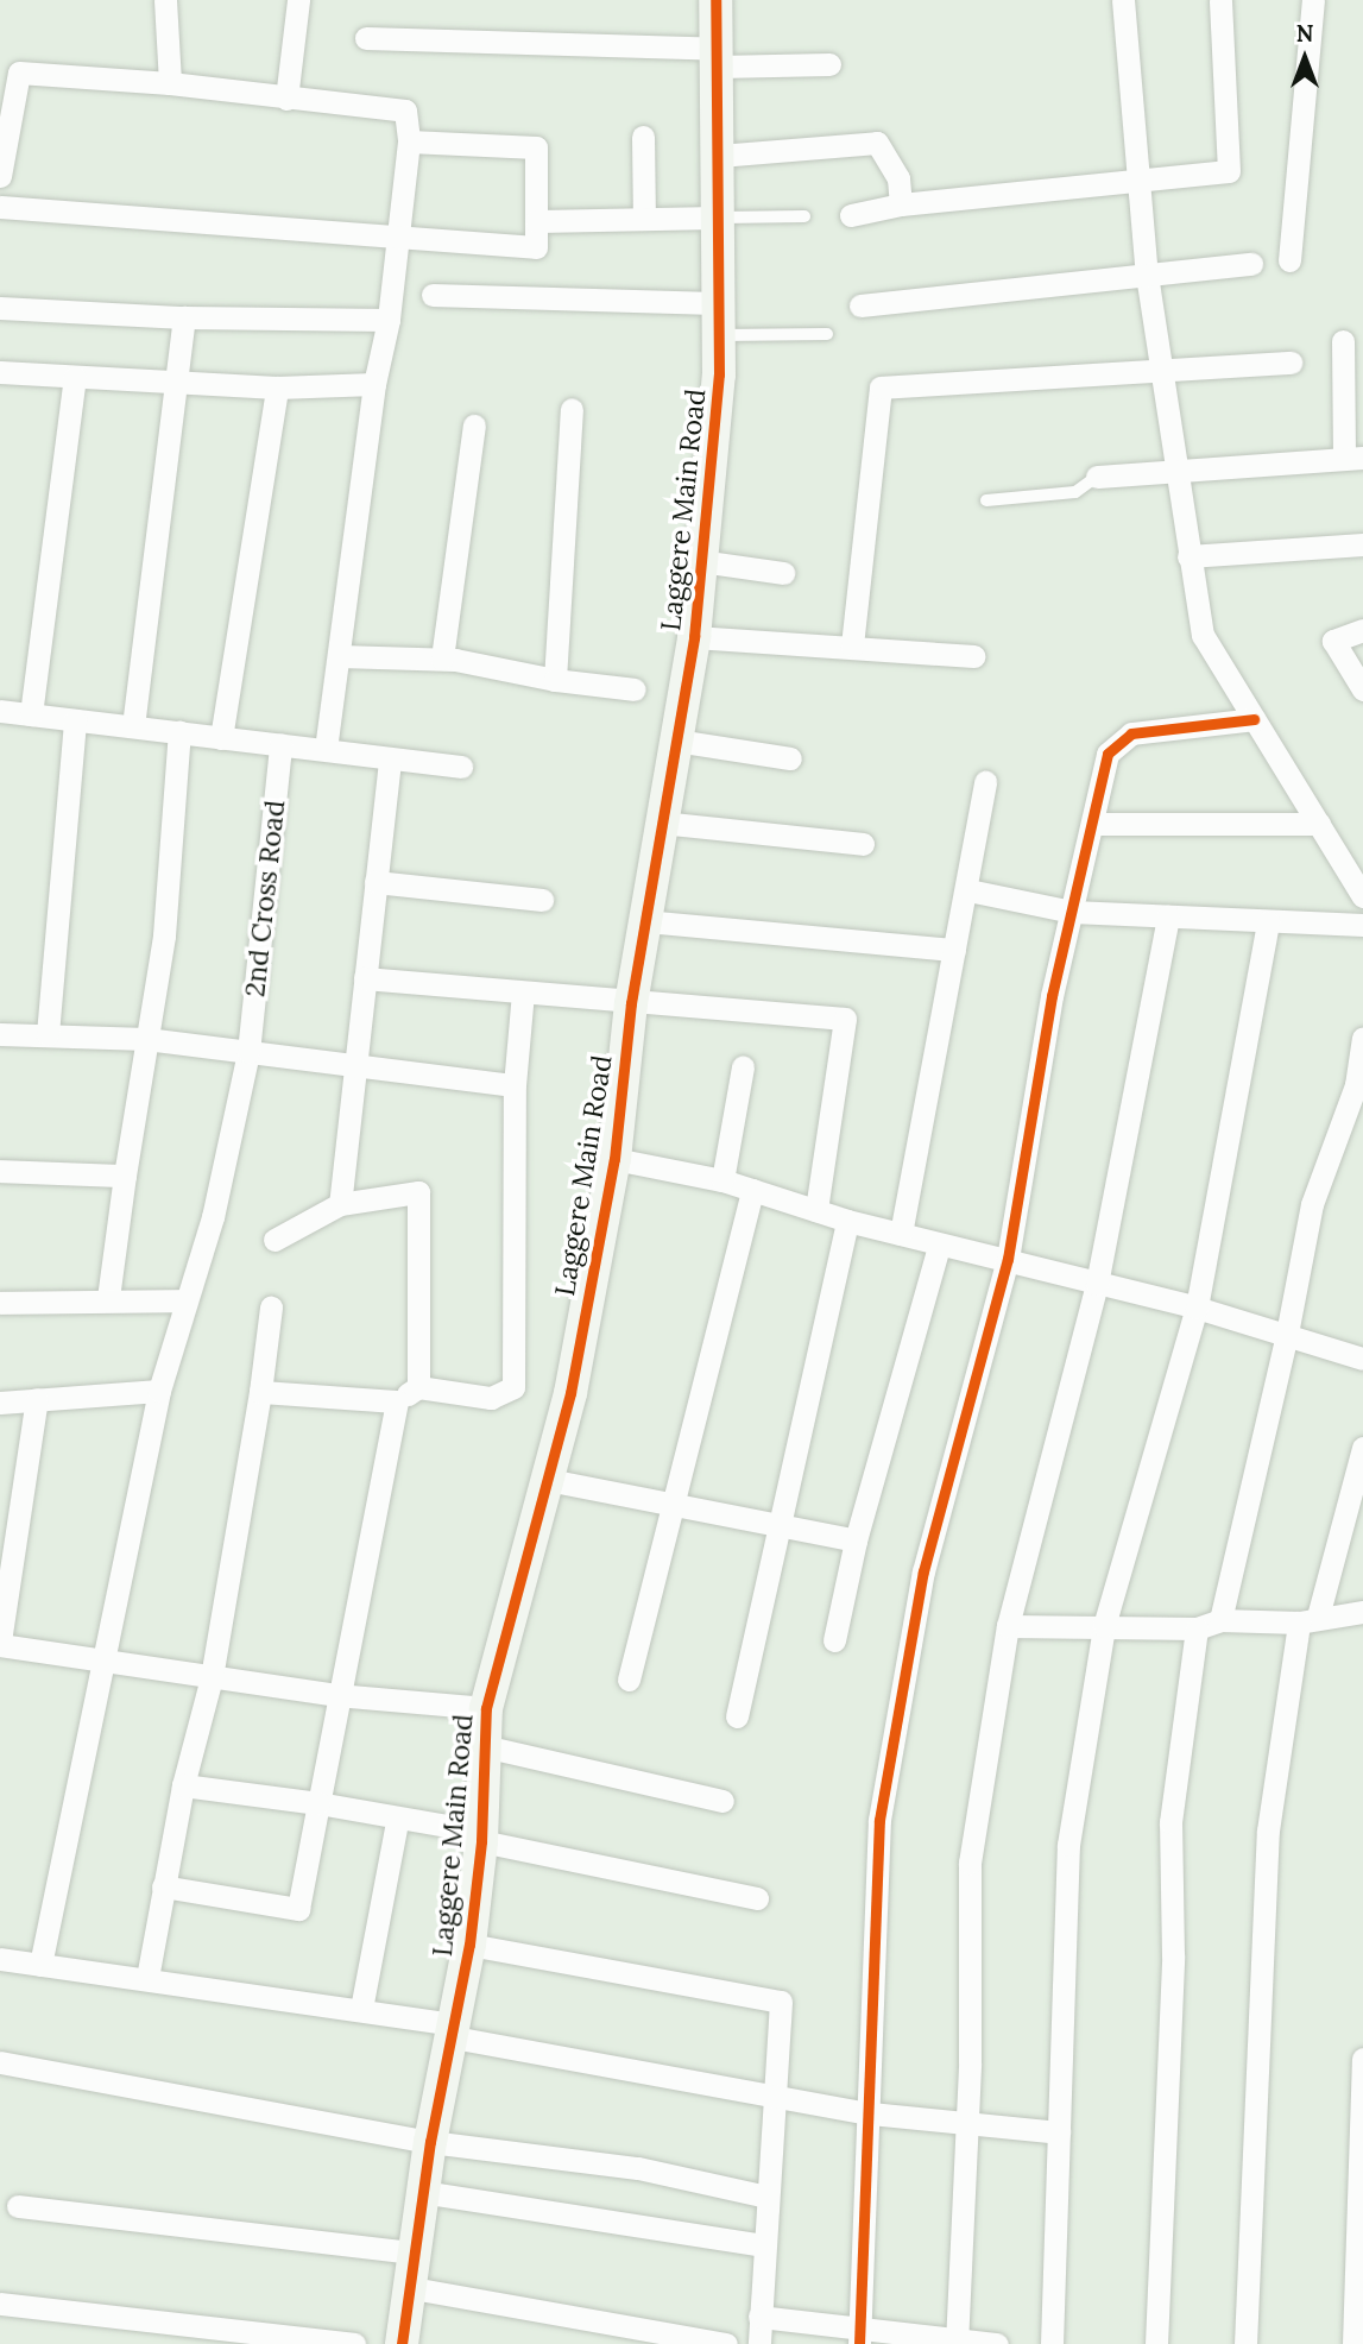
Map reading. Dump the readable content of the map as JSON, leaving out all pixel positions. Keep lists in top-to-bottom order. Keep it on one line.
{"streets":{"street":["Laggere Main Road","2nd Cross Road"]},"north":"top"}
